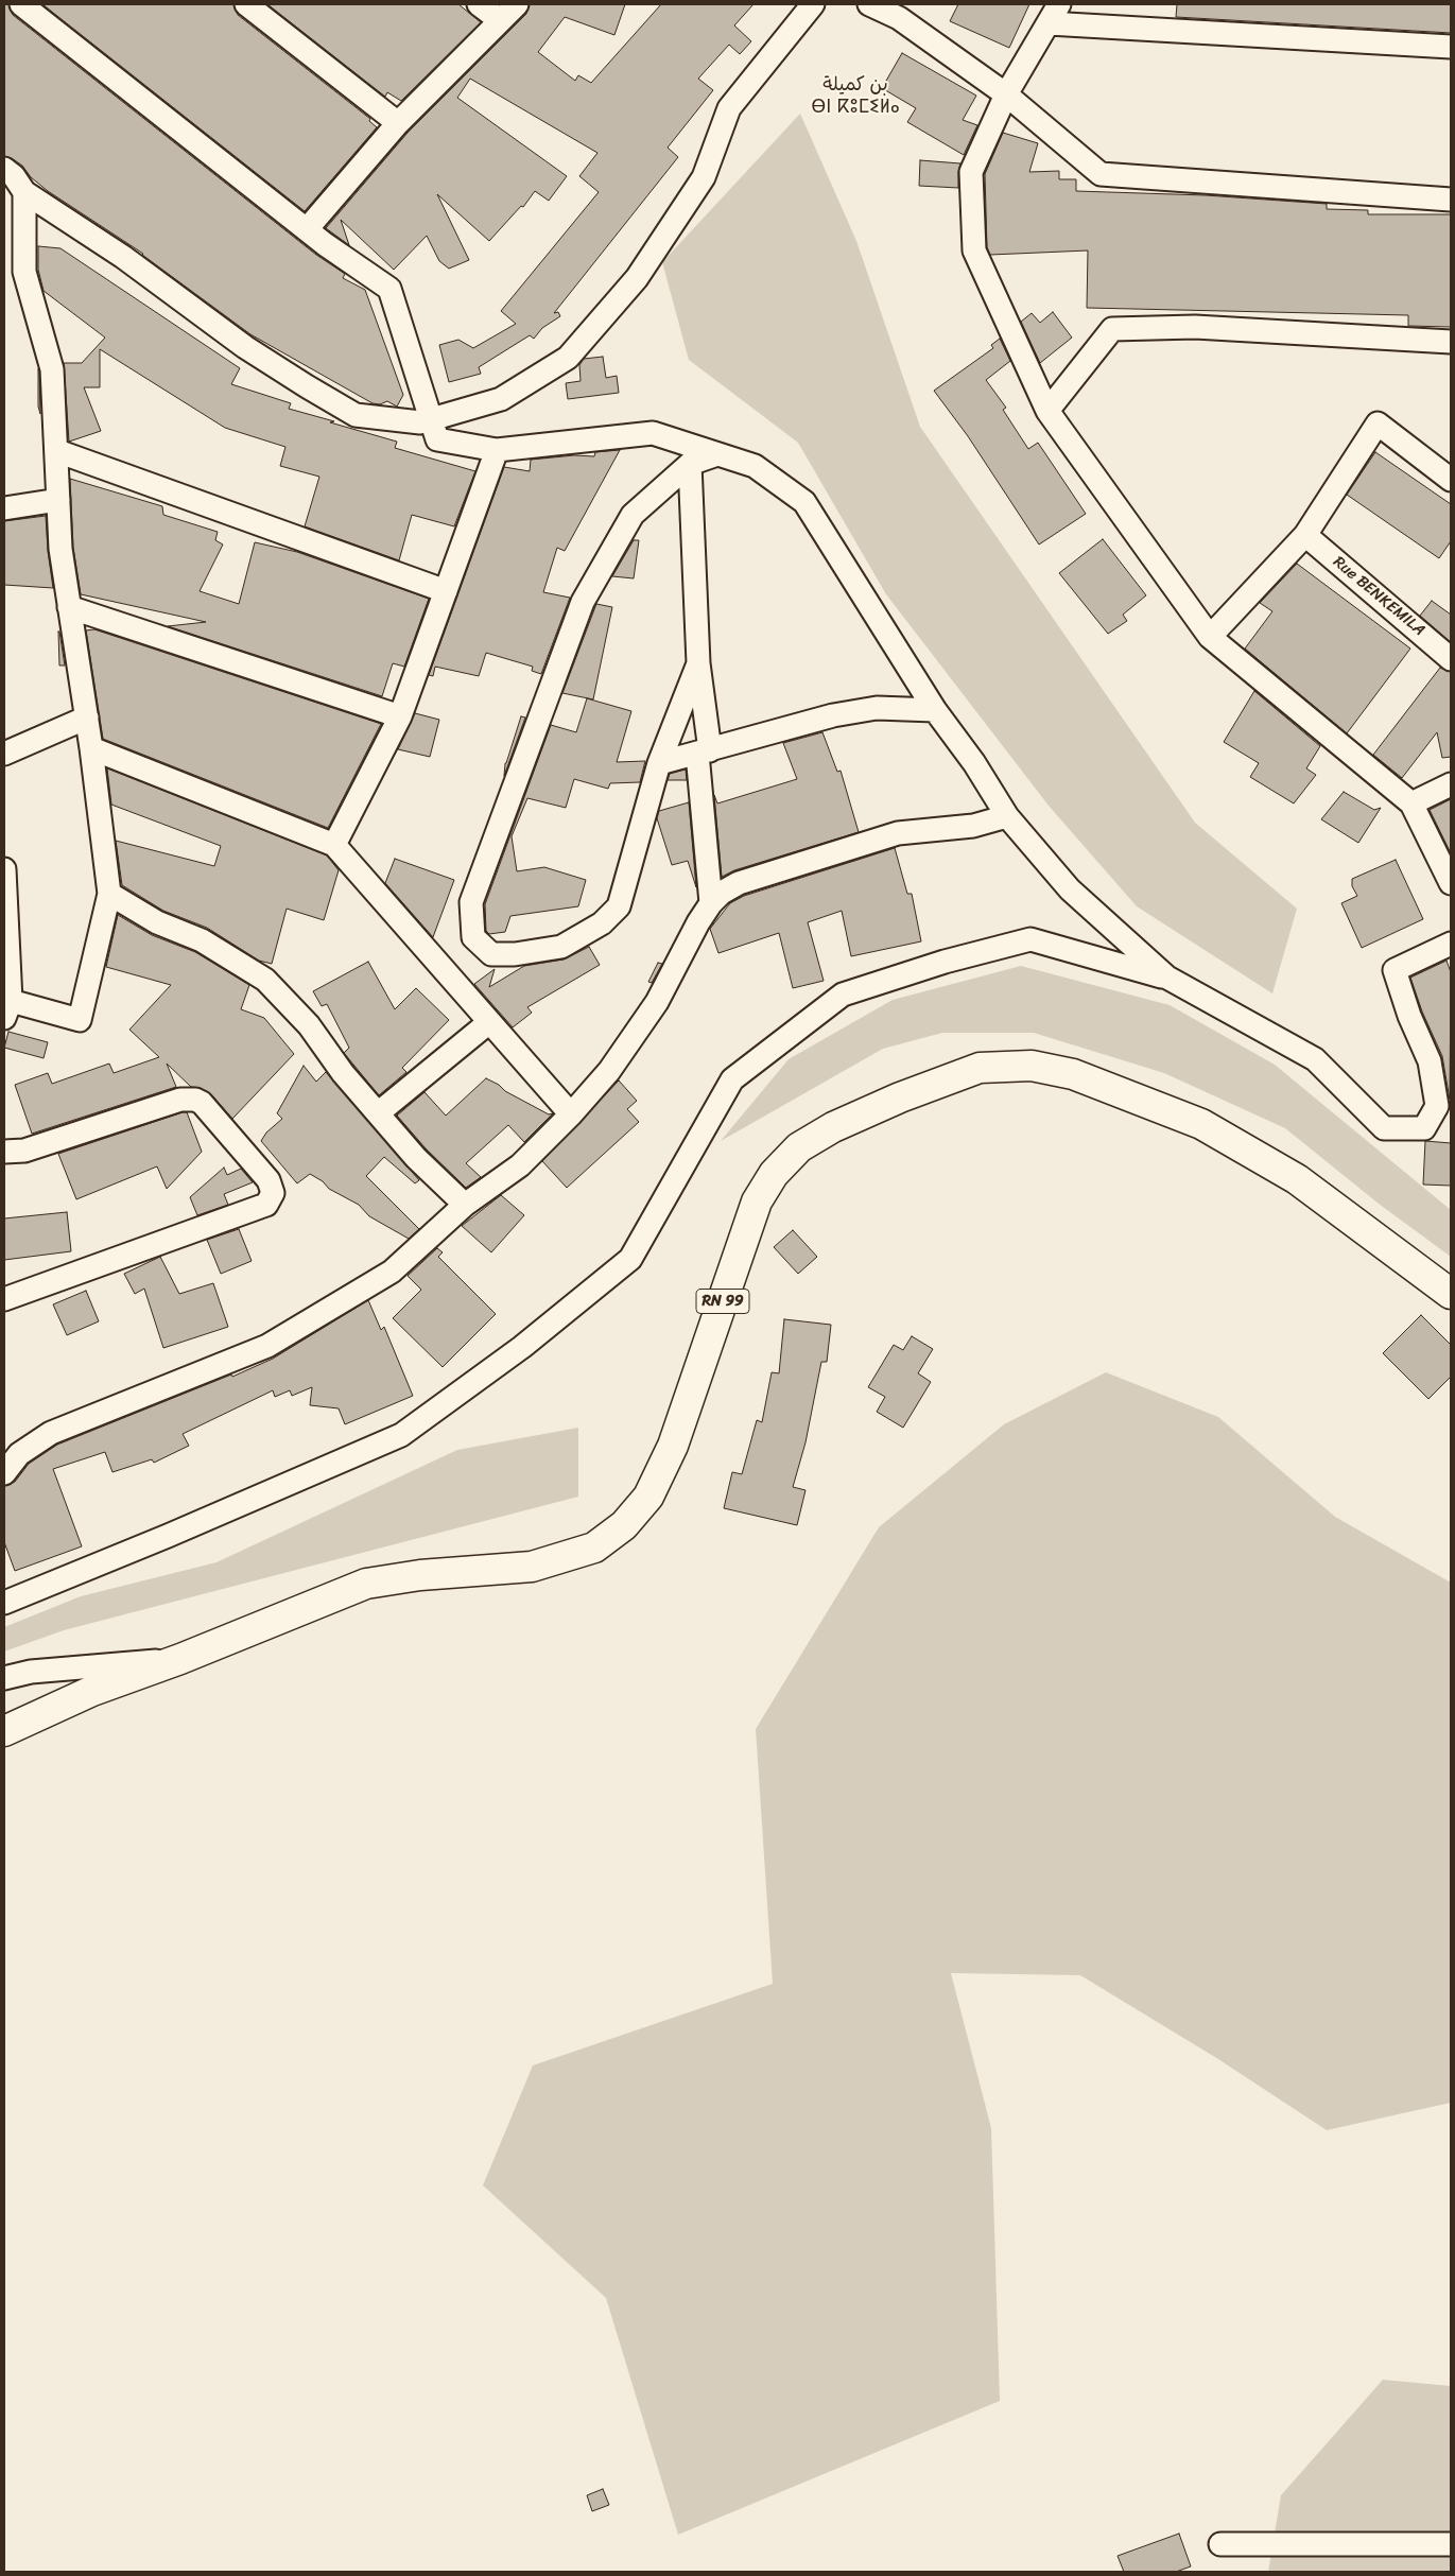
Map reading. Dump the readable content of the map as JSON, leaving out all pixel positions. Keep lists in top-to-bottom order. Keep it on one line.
{"streets":{"main road":["RN 99"],"street":["Rue BENKEMILA"]},"districts":["بن كميلة ⴱⵏ ⴽⵓⵎⵉⵍⴰ"]}
